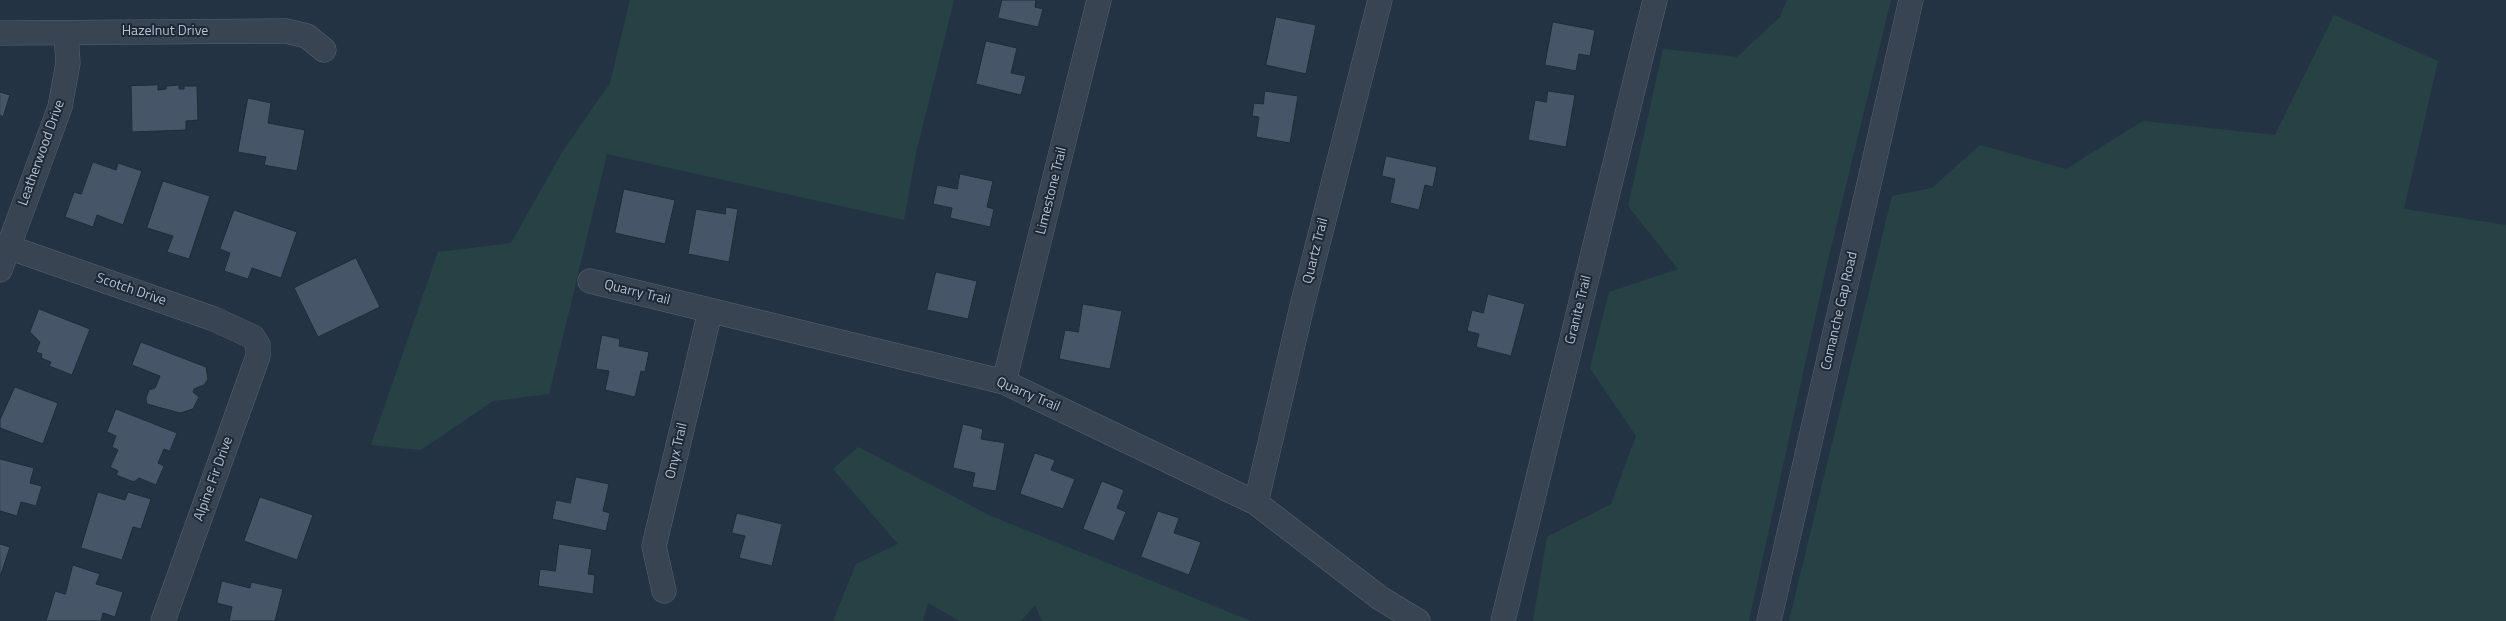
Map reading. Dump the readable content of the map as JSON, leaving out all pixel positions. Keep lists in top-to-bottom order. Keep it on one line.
{"streets":{"street":["Hazelnut Drive","Leatherwood Drive","Limestone Trail","Quartz Trail","Scotch Drive","Quarry Trail","Granite Trail","Comanche Gap Road","Onyx Trail","Alpine Fir Drive"]},"crossings":[["Hazelnut Drive","Leatherwood Drive"],["Leatherwood Drive","Scotch Drive"],["Limestone Trail","Quarry Trail"],["Quartz Trail","Quarry Trail"],["Scotch Drive","Alpine Fir Drive"],["Quarry Trail","Onyx Trail"]]}
